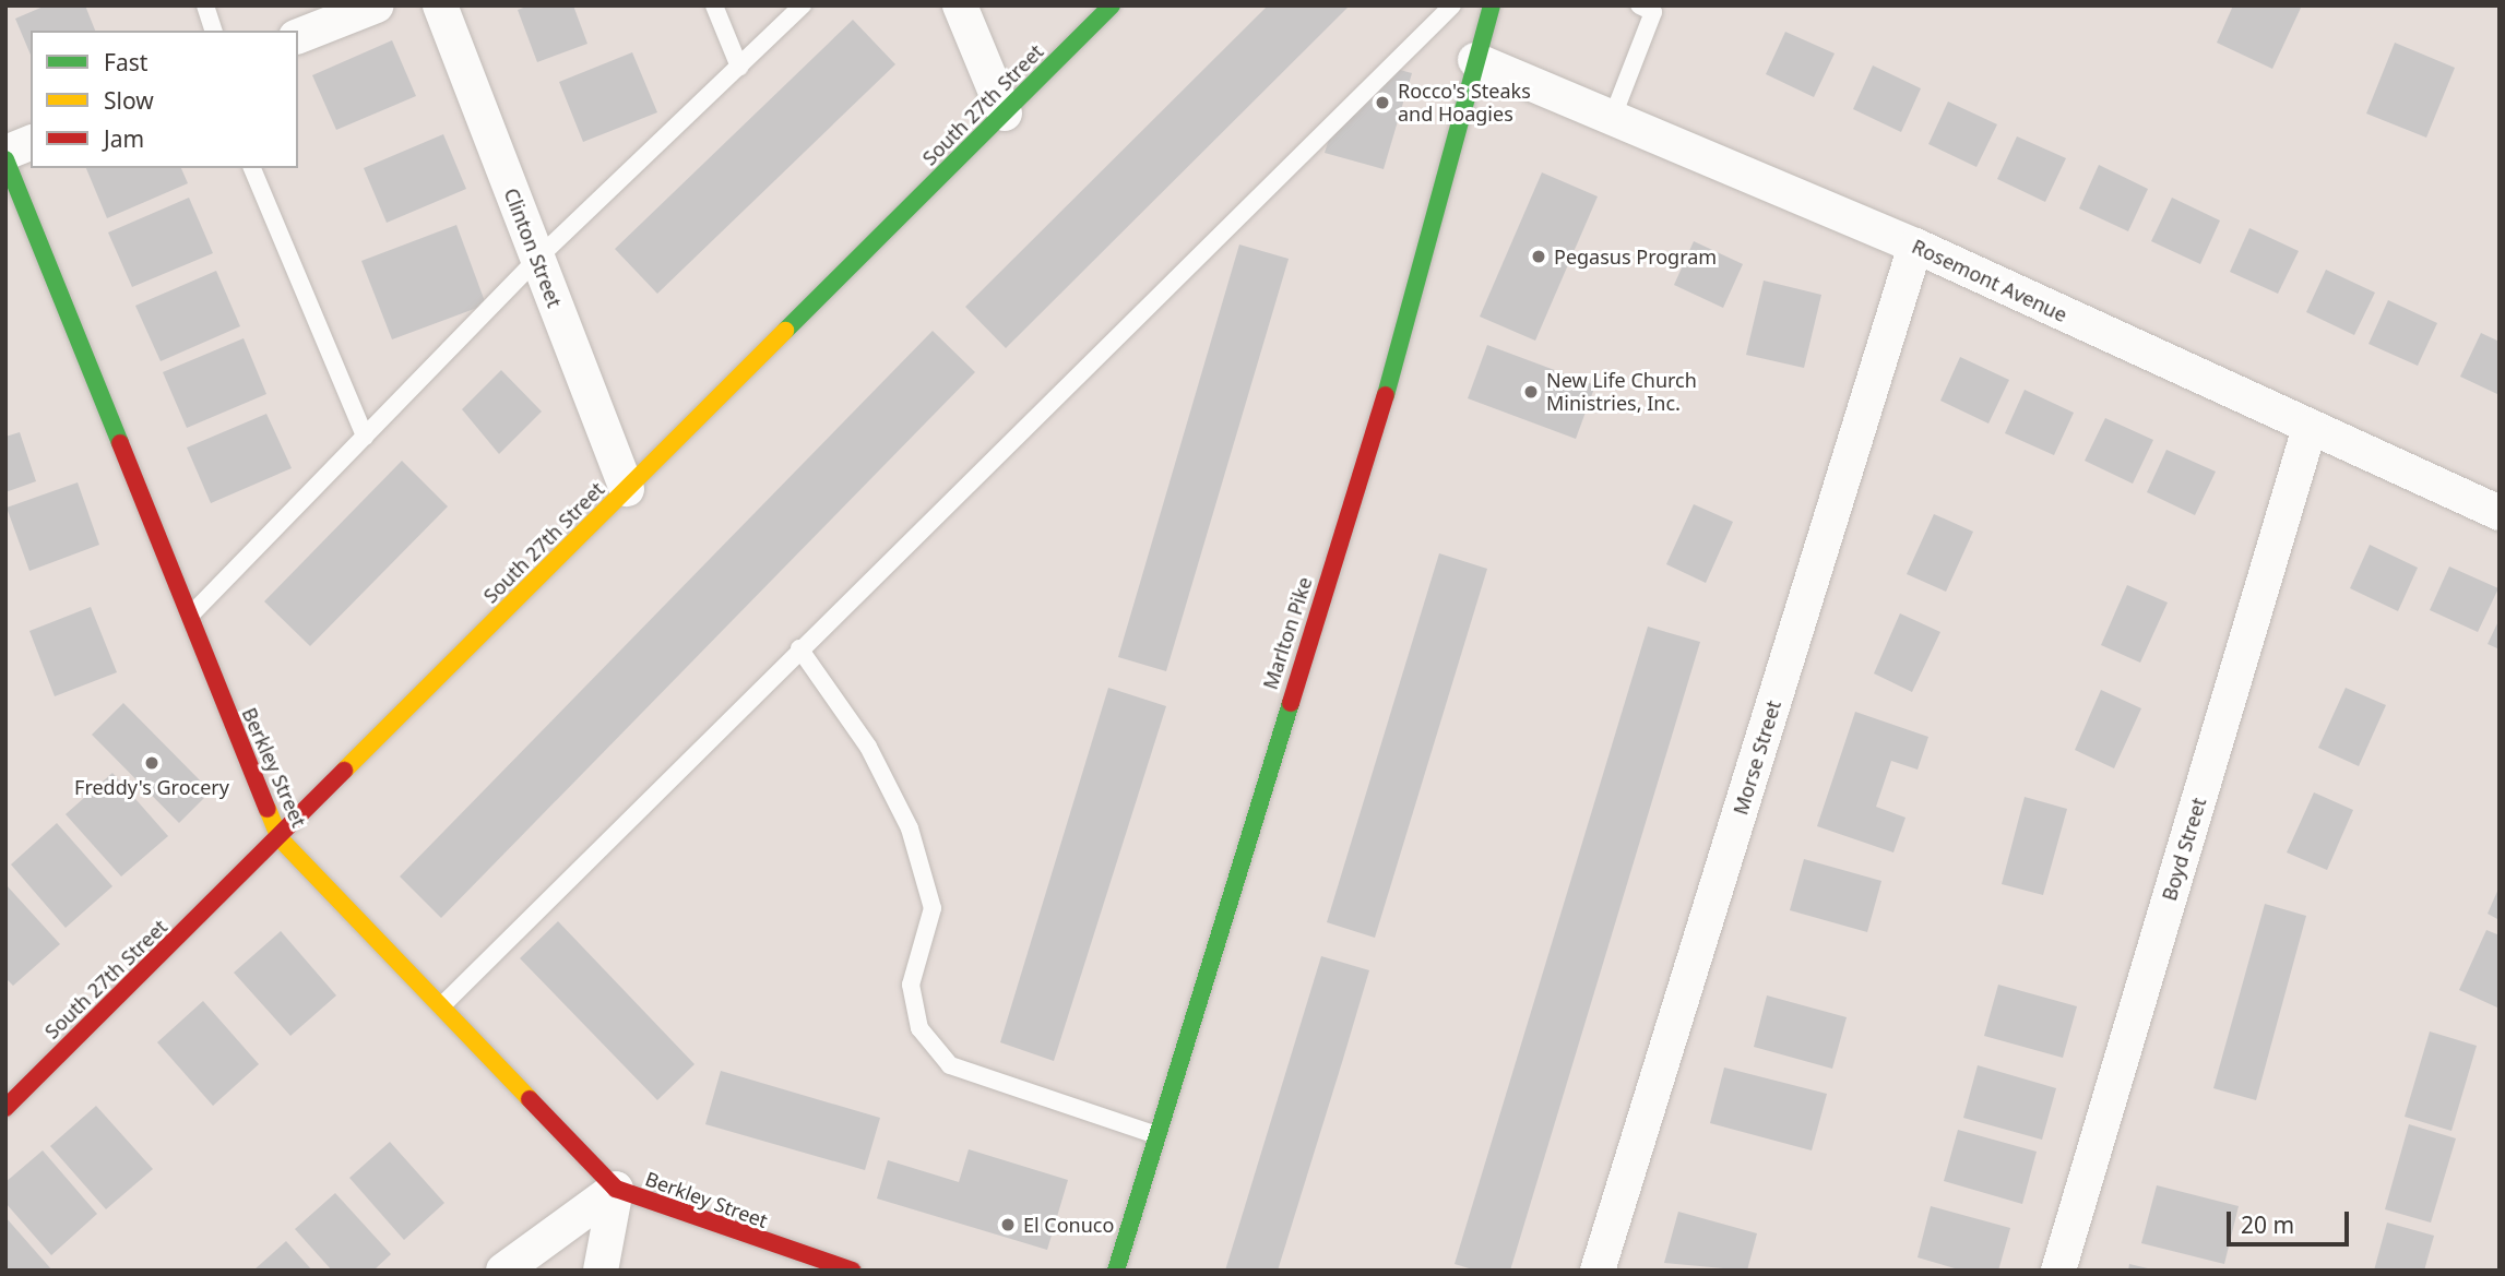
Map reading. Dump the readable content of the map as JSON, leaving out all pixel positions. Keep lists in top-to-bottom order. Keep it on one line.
{"streets":{"main road":["South 27th Street","Marlton Pike","Berkley Street"],"street":["Clinton Street","Rosemont Avenue","Morse Street","Boyd Street"]},"crossings":[["South 27th Street","Clinton Street"],["South 27th Street","Berkley Street"],["Rosemont Avenue","Marlton Pike"],["Rosemont Avenue","Morse Street"],["Rosemont Avenue","Boyd Street"]],"places":["Rocco's Steaks and Hoagies","Pegasus Program","New Life Church Ministries, Inc.","Freddy's Grocery","El Conuco"],"legend":["Fast","Slow","Jam"],"scale_bar":"20 m"}
